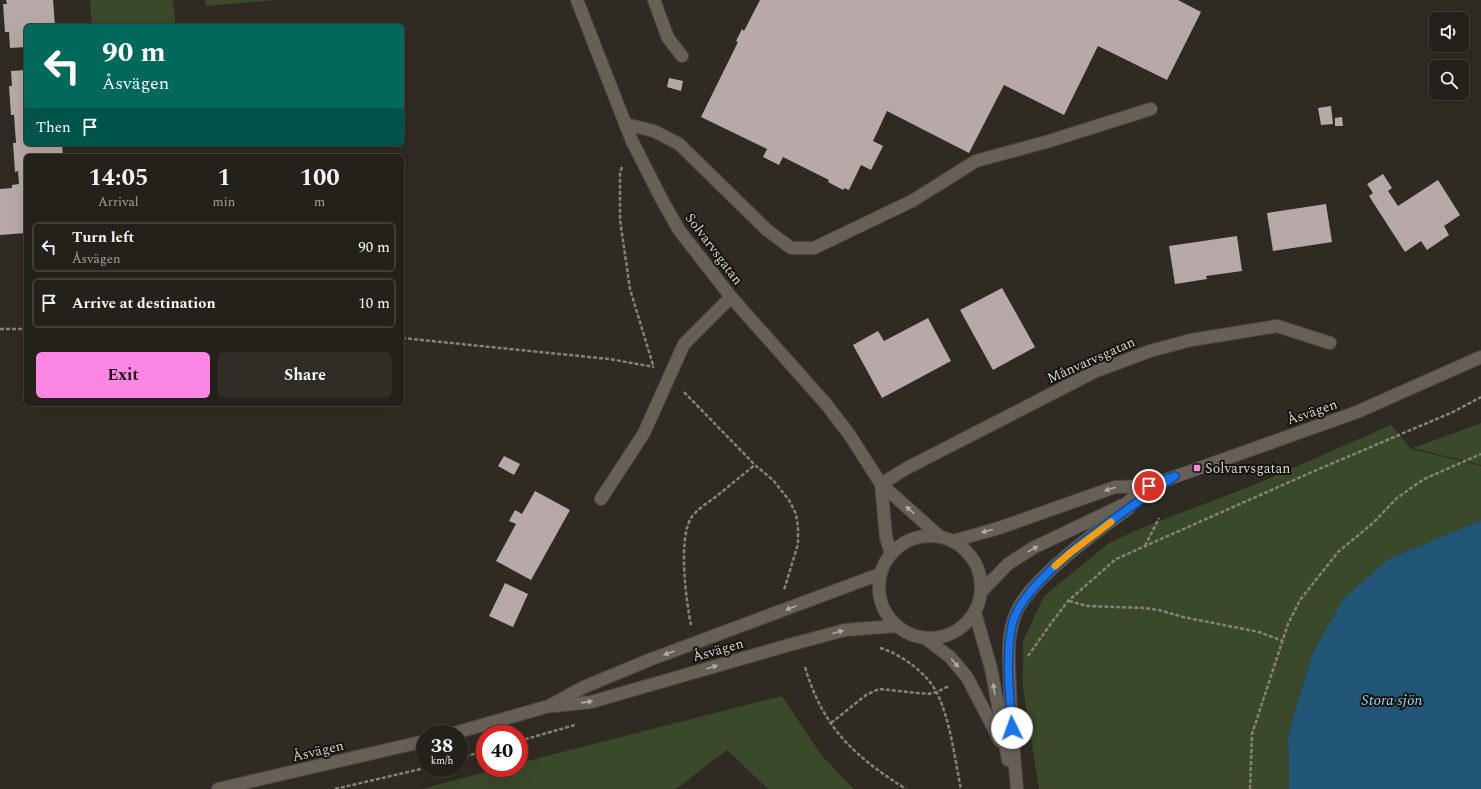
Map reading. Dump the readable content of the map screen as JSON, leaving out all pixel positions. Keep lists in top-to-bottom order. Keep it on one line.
{"streets":{"street":["Solvarvsgatan","Månvarvsgatan","Åsvägen"]},"crossings":[["Solvarvsgatan","Månvarvsgatan"]],"water":["Stora sjön"],"places":{"transit":["Solvarvsgatan"]},"page":{"turn":["90 m","Åsvägen"],"then":"Then","eta":["14:05","Arrival","1","min","100","m"],"list":[{"name":"Turn left","note":"Åsvägen","value":"90 m"},{"name":"Arrive at destination","value":"10 m"}],"buttons":["Exit","Share"],"speed":"38 km/h","limit":"40"}}
